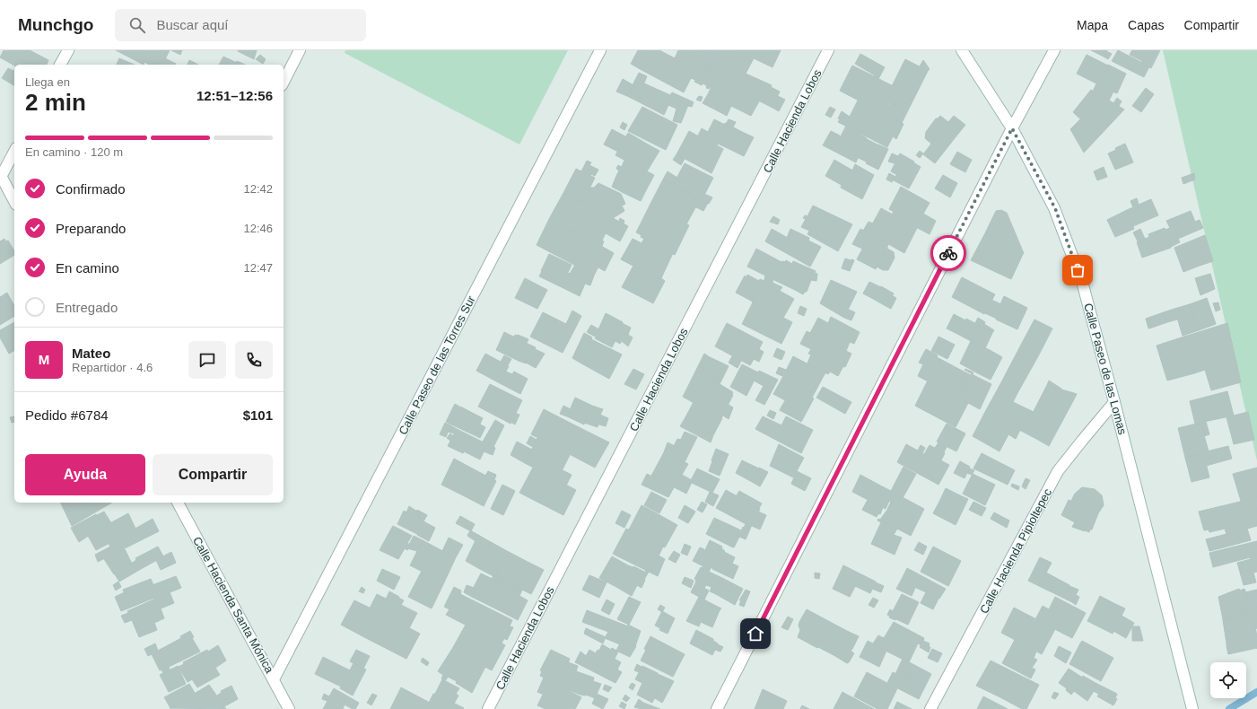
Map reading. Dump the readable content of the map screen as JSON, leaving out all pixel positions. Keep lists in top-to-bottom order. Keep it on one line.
{"streets":{"street":["Calle Hacienda Lobos","Calle Paseo de las Torres Sur","Calle Paseo de las Lomas","Calle Hacienda Pipioltepec","Calle Hacienda Santa Mónica"]},"crossings":[["Calle Paseo de las Torres Sur","Calle Hacienda Santa Mónica"],["Calle Paseo de las Lomas","Calle Hacienda Pipioltepec"]],"page":{"header":"Munchgo","search":"Buscar aquí","nav":["Mapa","Capas","Compartir"],"heading":["2 min","Llega en","12:51–12:56"],"panel":["Mateo","Repartidor · 4.6","Pedido #6784","$101"],"bar":"En camino · 120 m","list":[["Confirmado","12:42"],["Preparando","12:46"],["En camino","12:47"],"Entregado"],"round":"M","buttons":["Ayuda","Compartir"]}}
